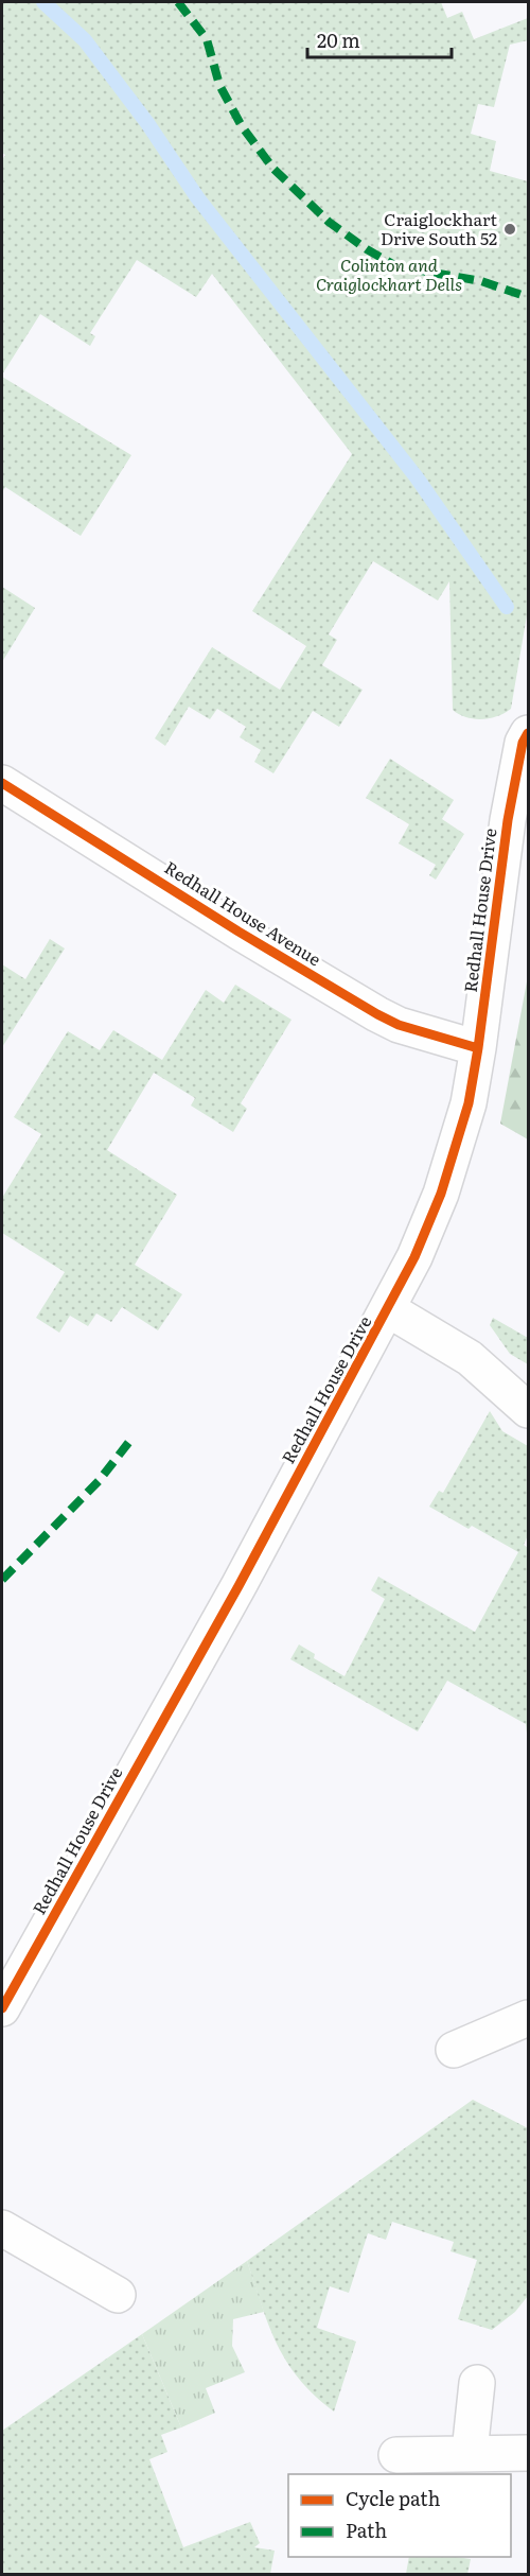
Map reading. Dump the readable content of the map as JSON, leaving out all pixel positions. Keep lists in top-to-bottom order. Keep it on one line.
{"streets":{"street":["Redhall House Drive","Redhall House Avenue"]},"crossings":[["Redhall House Drive","Redhall House Avenue"]],"parks":["Colinton and Craiglockhart Dells"],"places":["Craiglockhart Drive South 52"],"legend":["Cycle path","Path"],"scale_bar":"20 m"}
